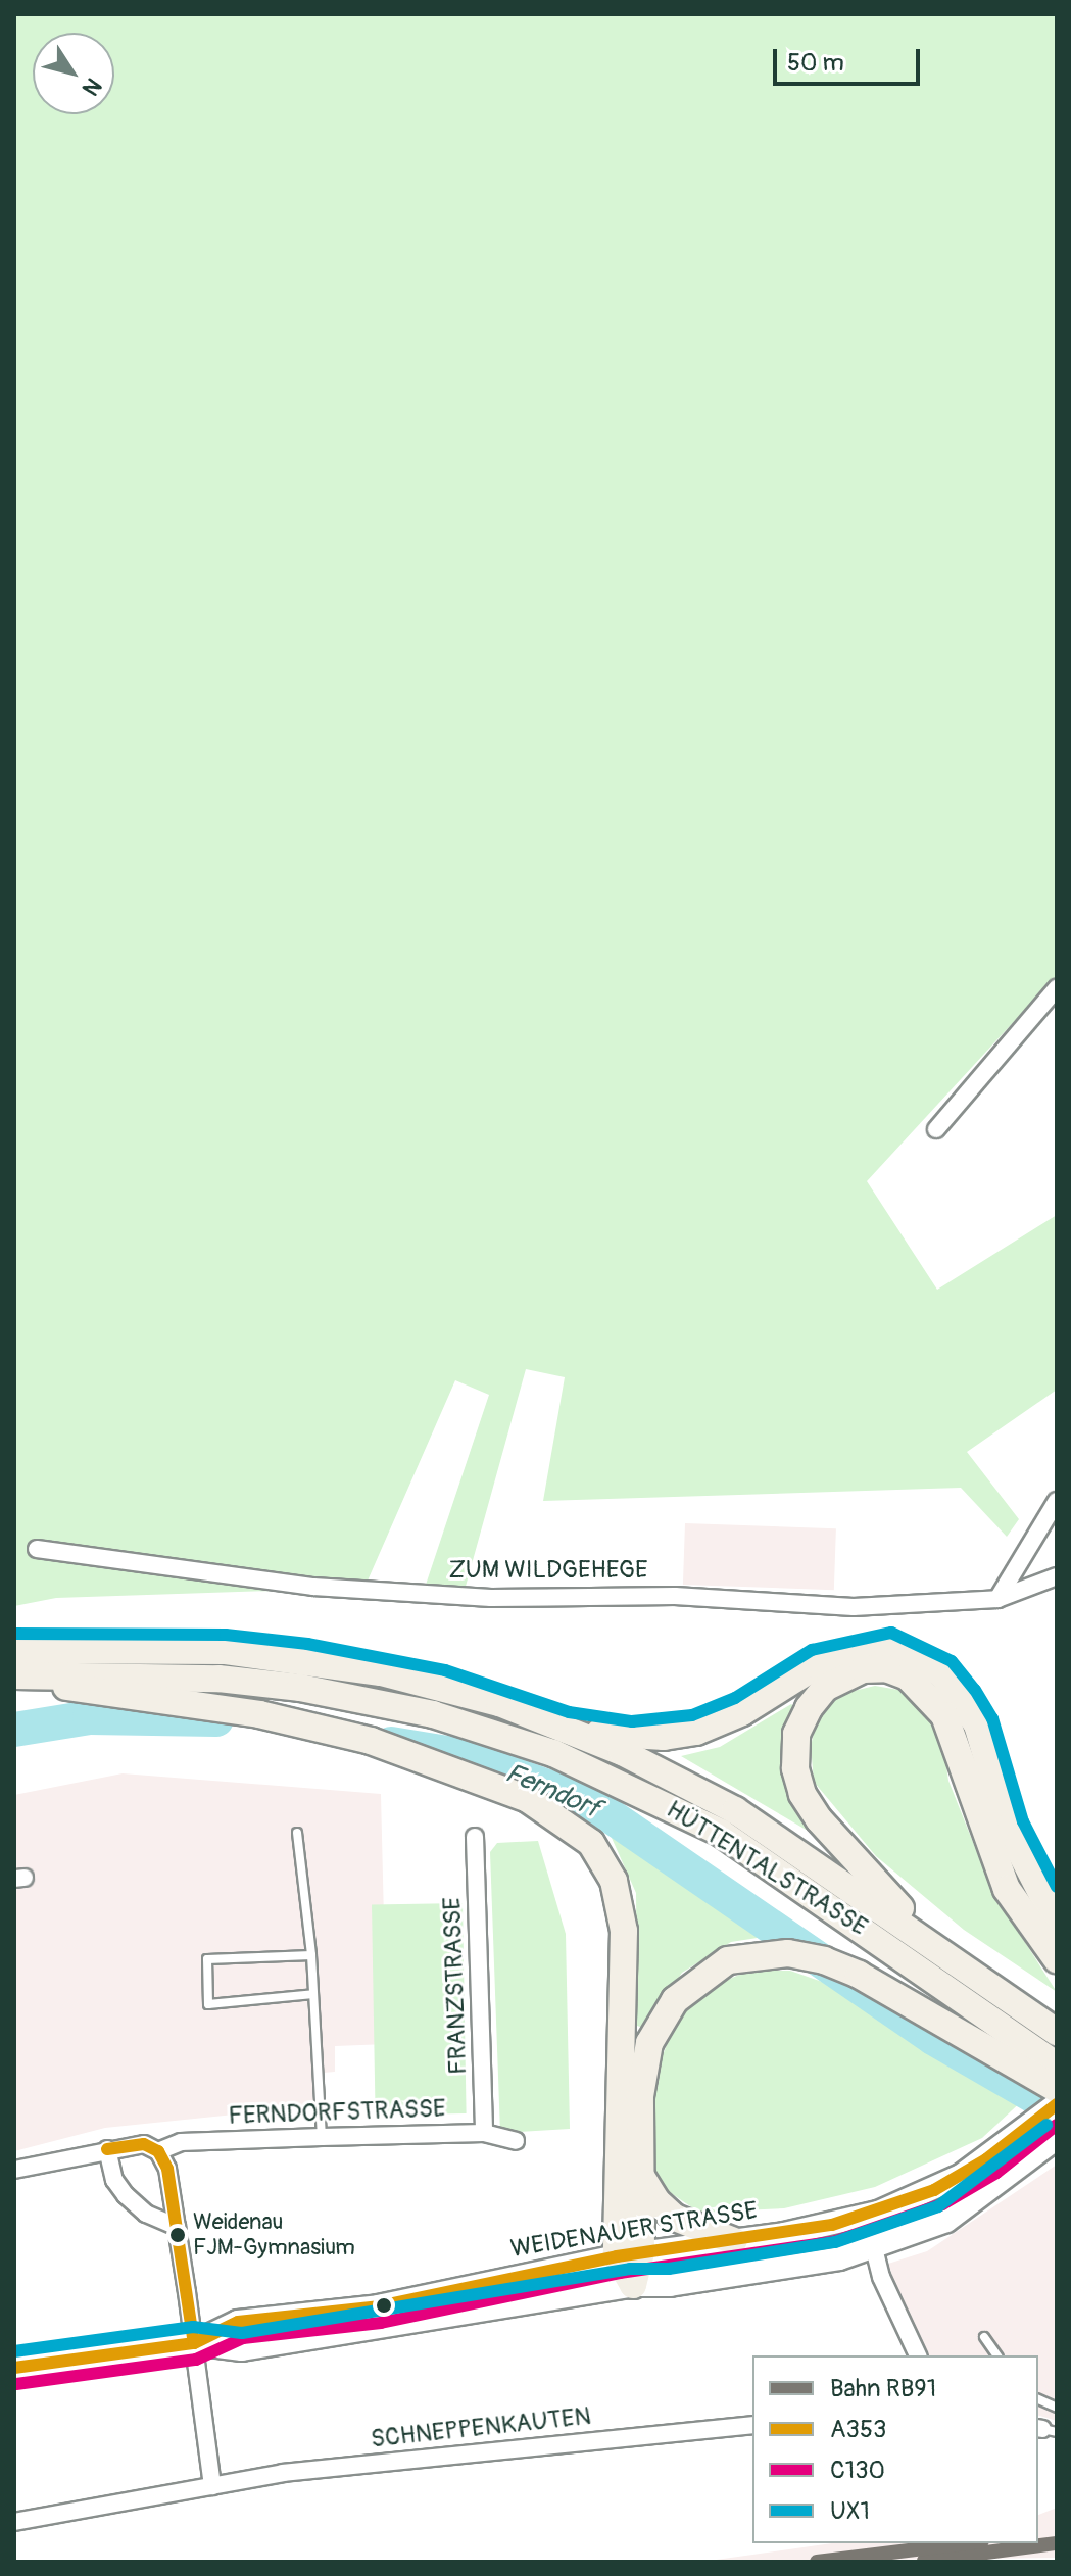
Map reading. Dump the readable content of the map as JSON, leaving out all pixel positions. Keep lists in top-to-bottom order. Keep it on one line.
{"streets":{"highway":["HÜTTENTALSTRASSE"],"main road":["WEIDENAUER STRASSE"],"street":["ZUM WILDGEHEGE","FRANZSTRASSE","FERNDORFSTRASSE","SCHNEPPENKAUTEN"]},"crossings":[["FRANZSTRASSE","FERNDORFSTRASSE"]],"water":["Ferndorf"],"places":["Weidenau FJM-Gymnasium"],"lines":["transit line UX1","transit line A353","transit line C130","rail line RB91"],"legend":["Bahn RB91","A353","C130","UX1"],"scale_bar":"50 m","north":"bottom right"}
